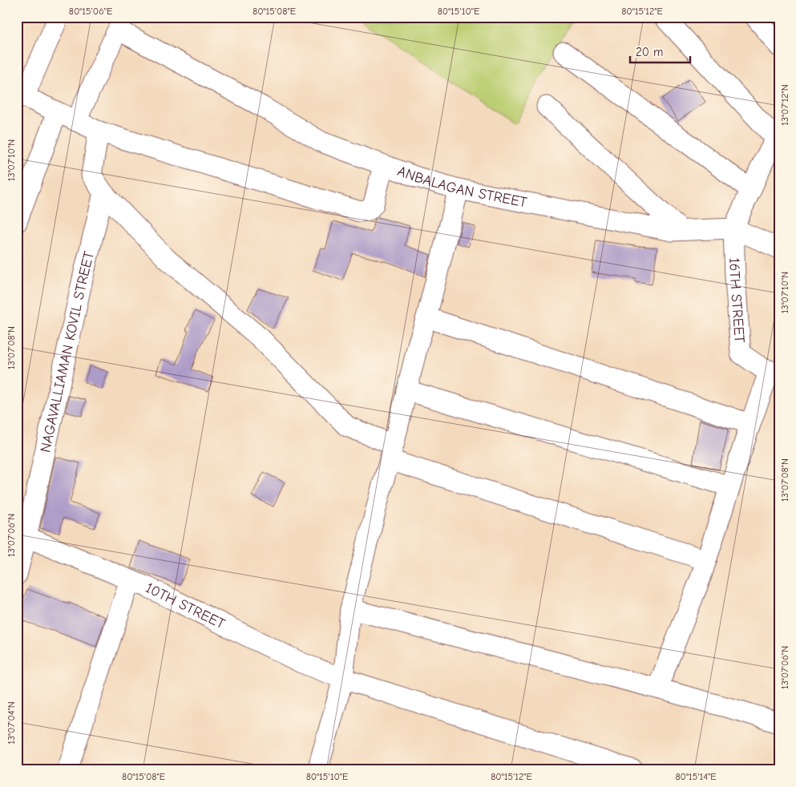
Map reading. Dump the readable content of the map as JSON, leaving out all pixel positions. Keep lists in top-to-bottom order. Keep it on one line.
{"streets":{"street":["ANBALAGAN STREET","16TH STREET","NAGAVALLIAMAN KOVIL STREET","10TH STREET"]},"crossings":[["ANBALAGAN STREET","16TH STREET"],["NAGAVALLIAMAN KOVIL STREET","10TH STREET"]],"scale_bar":"20 m","coordinates":["80°15'06\"E","80°15'08\"E","80°15'10\"E","80°15'12\"E","13°07'12\"N","13°07'10\"N","13°07'08\"N","13°07'06\"N","13°07'04\"N","80°15'14\"E"]}
